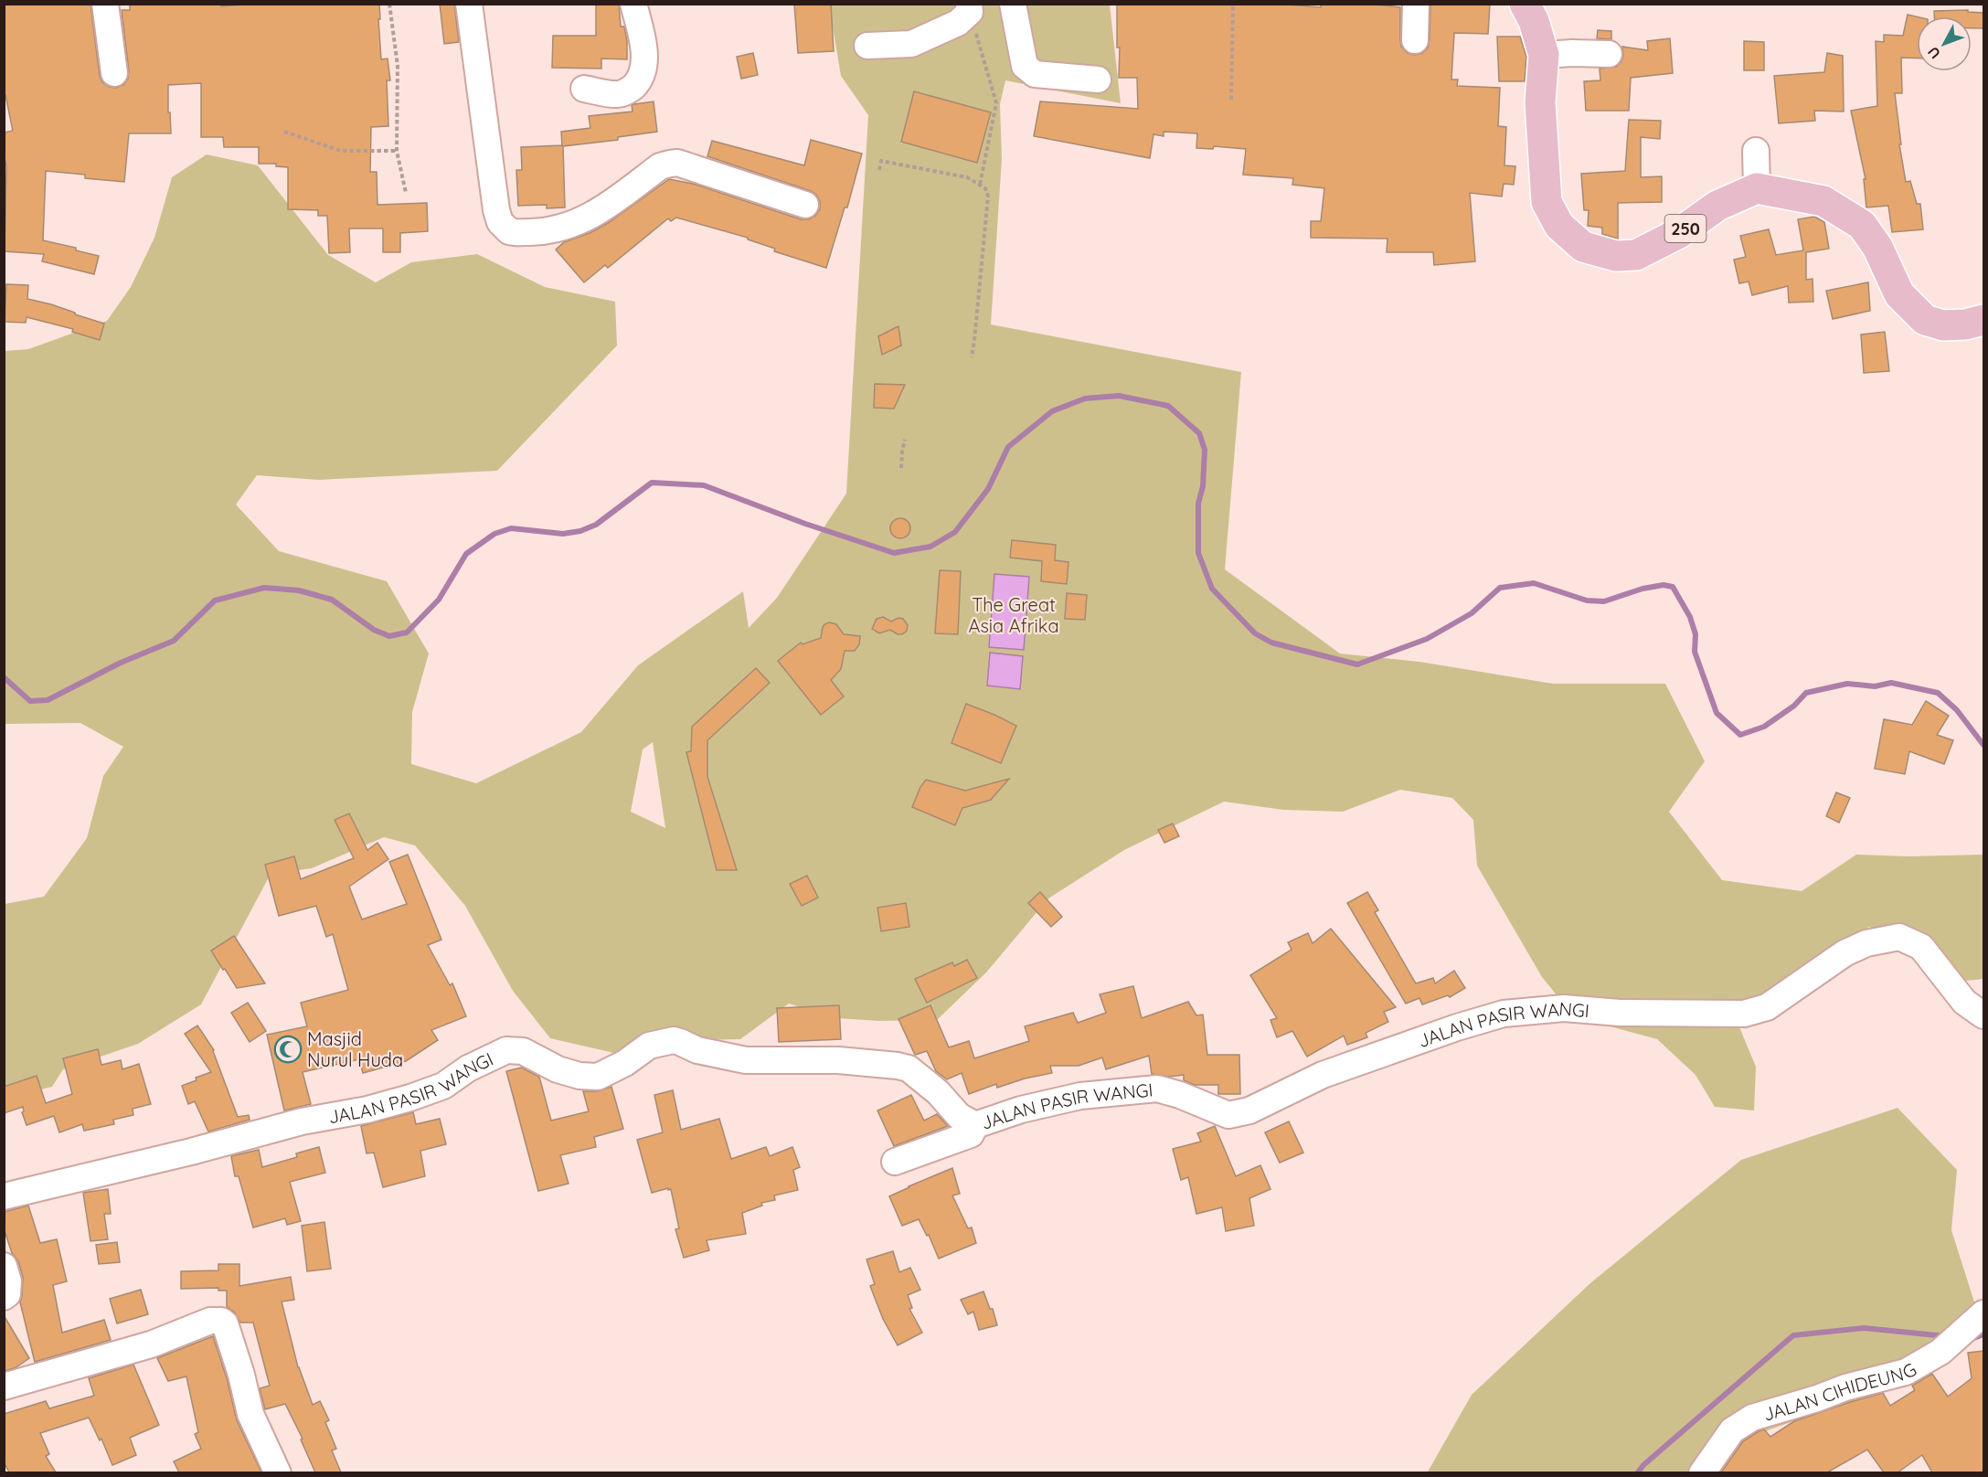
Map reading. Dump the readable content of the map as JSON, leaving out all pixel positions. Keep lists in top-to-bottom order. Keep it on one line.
{"streets":{"main road":["250"],"street":["JALAN PASIR WANGI","JALAN CIHIDEUNG"]},"parks":["The Great Asia Afrika"],"places":{"mosque":["Masjid Nurul Huda"]},"north":"bottom left"}
